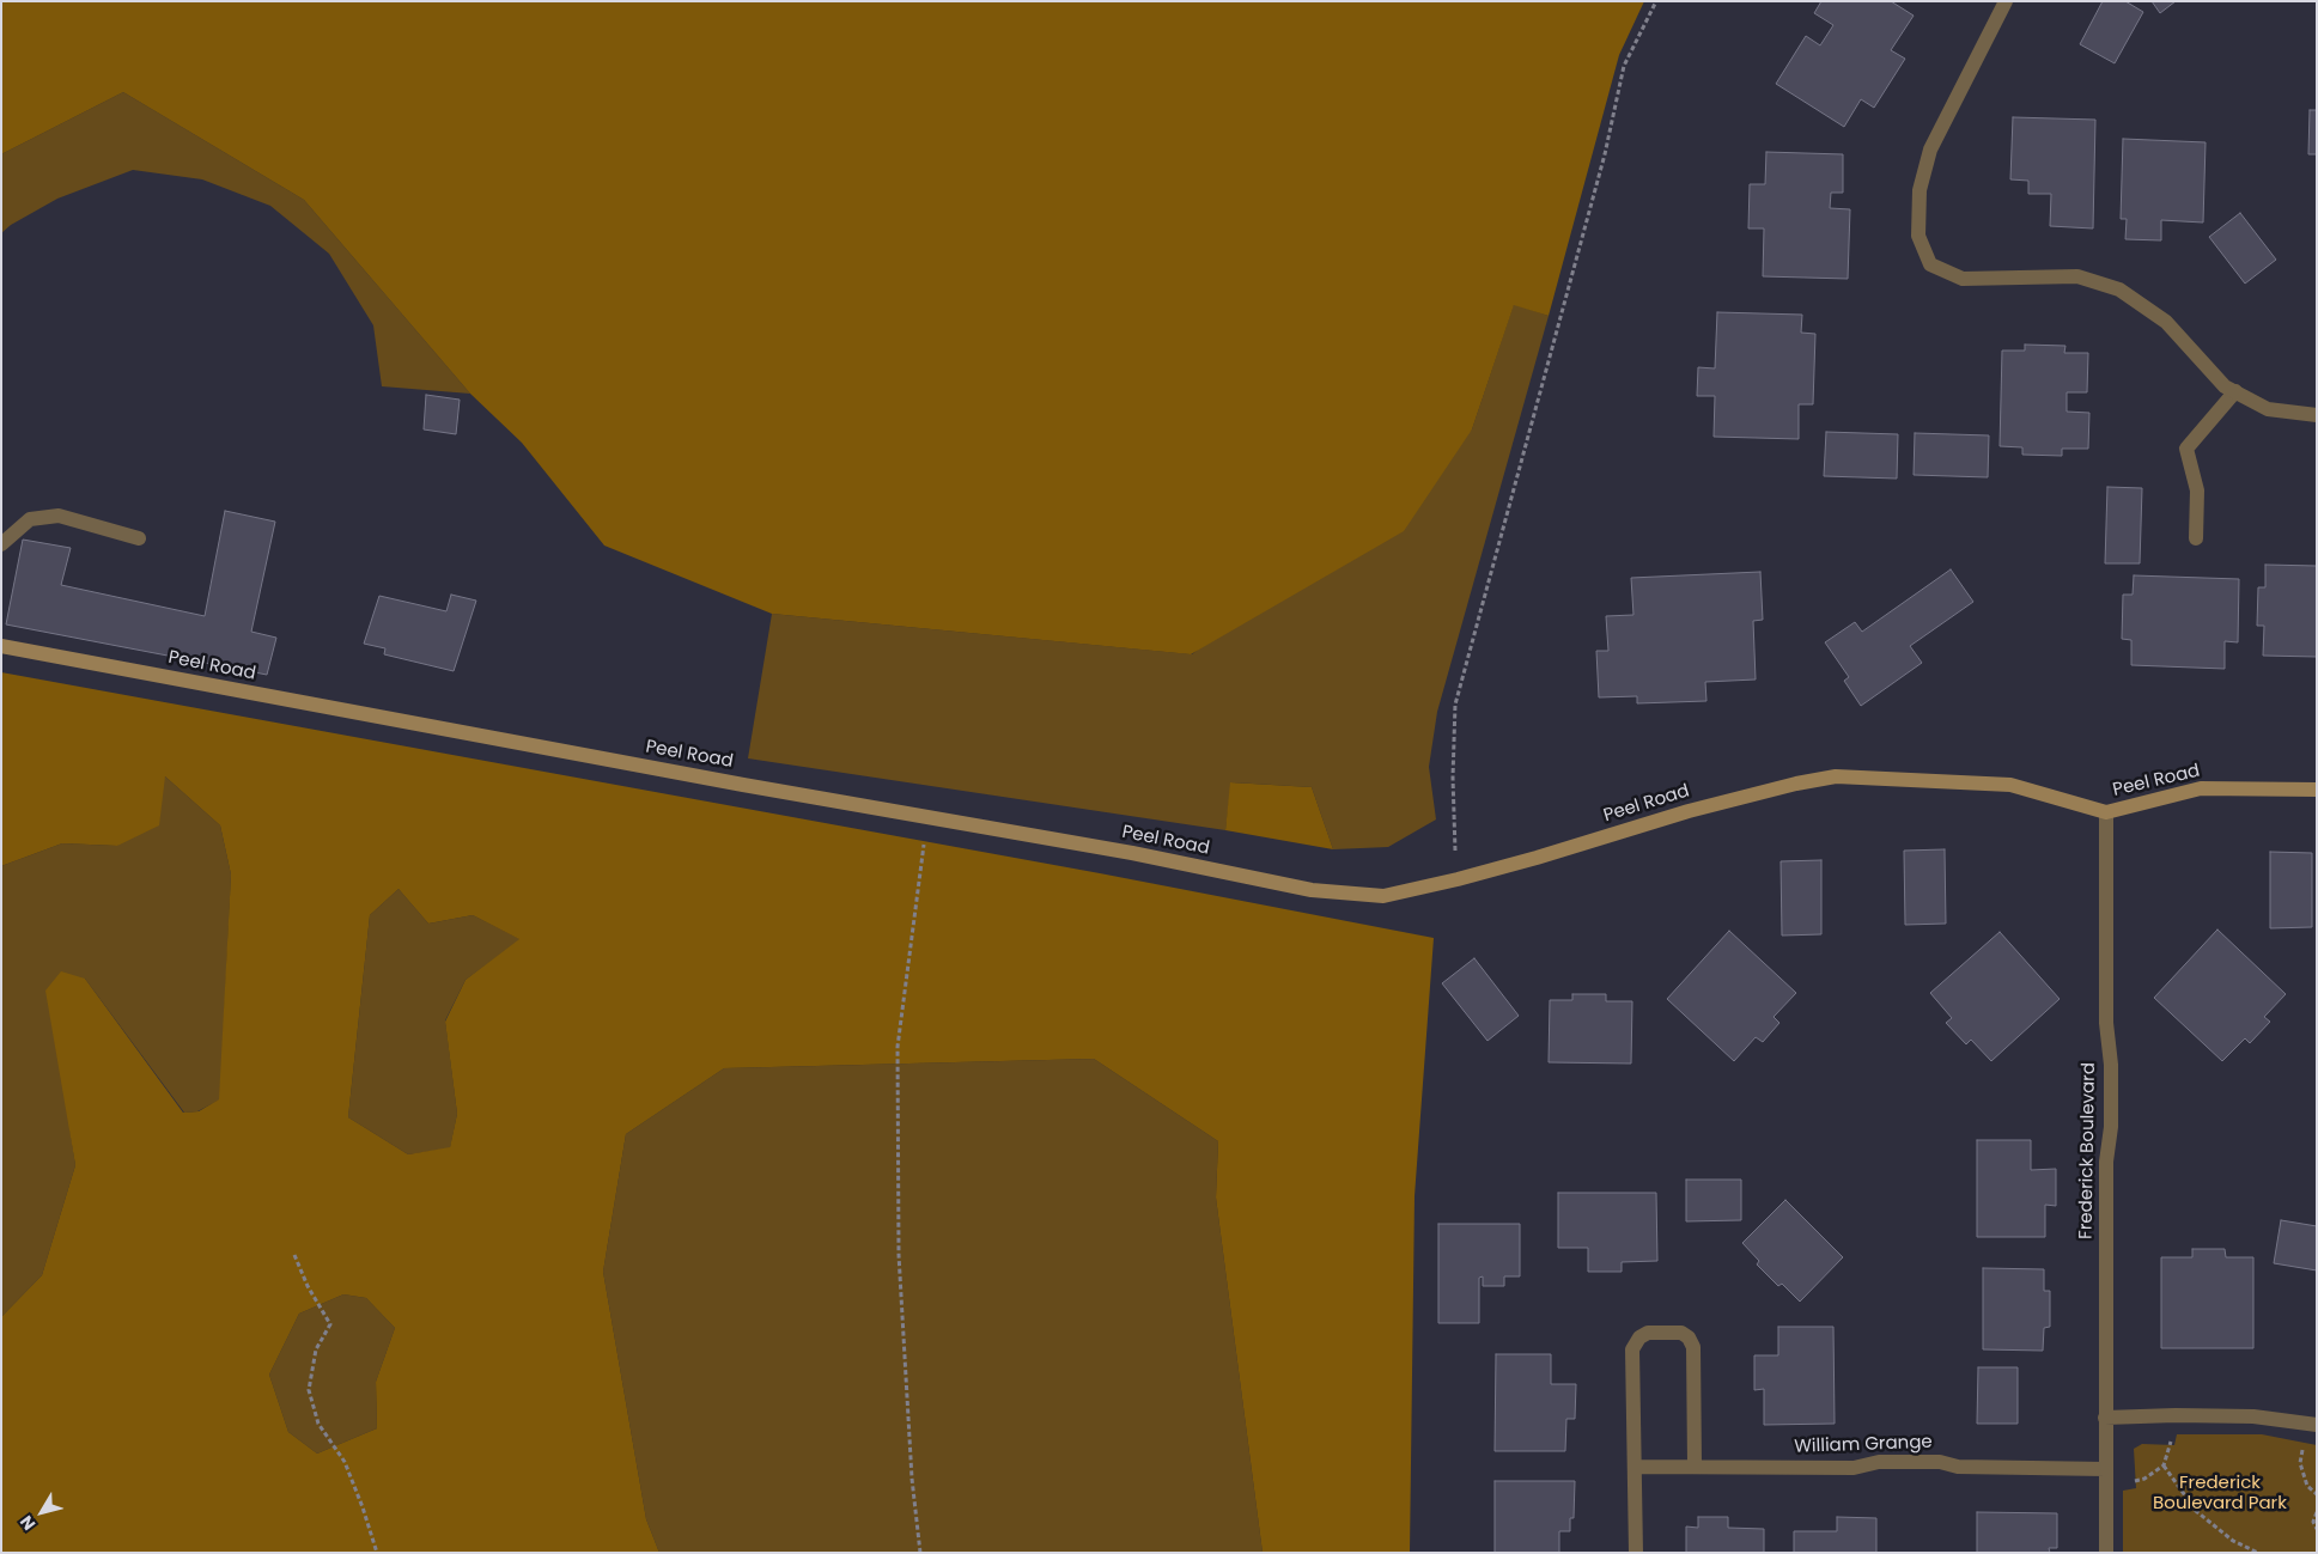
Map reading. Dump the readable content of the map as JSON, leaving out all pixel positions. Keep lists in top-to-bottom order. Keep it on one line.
{"streets":{"street":["Peel Road","Frederick Boulevard","William Grange"]},"crossings":[["Peel Road","Frederick Boulevard"],["Frederick Boulevard","William Grange"]],"parks":["Frederick Boulevard Park"],"north":"bottom left"}
